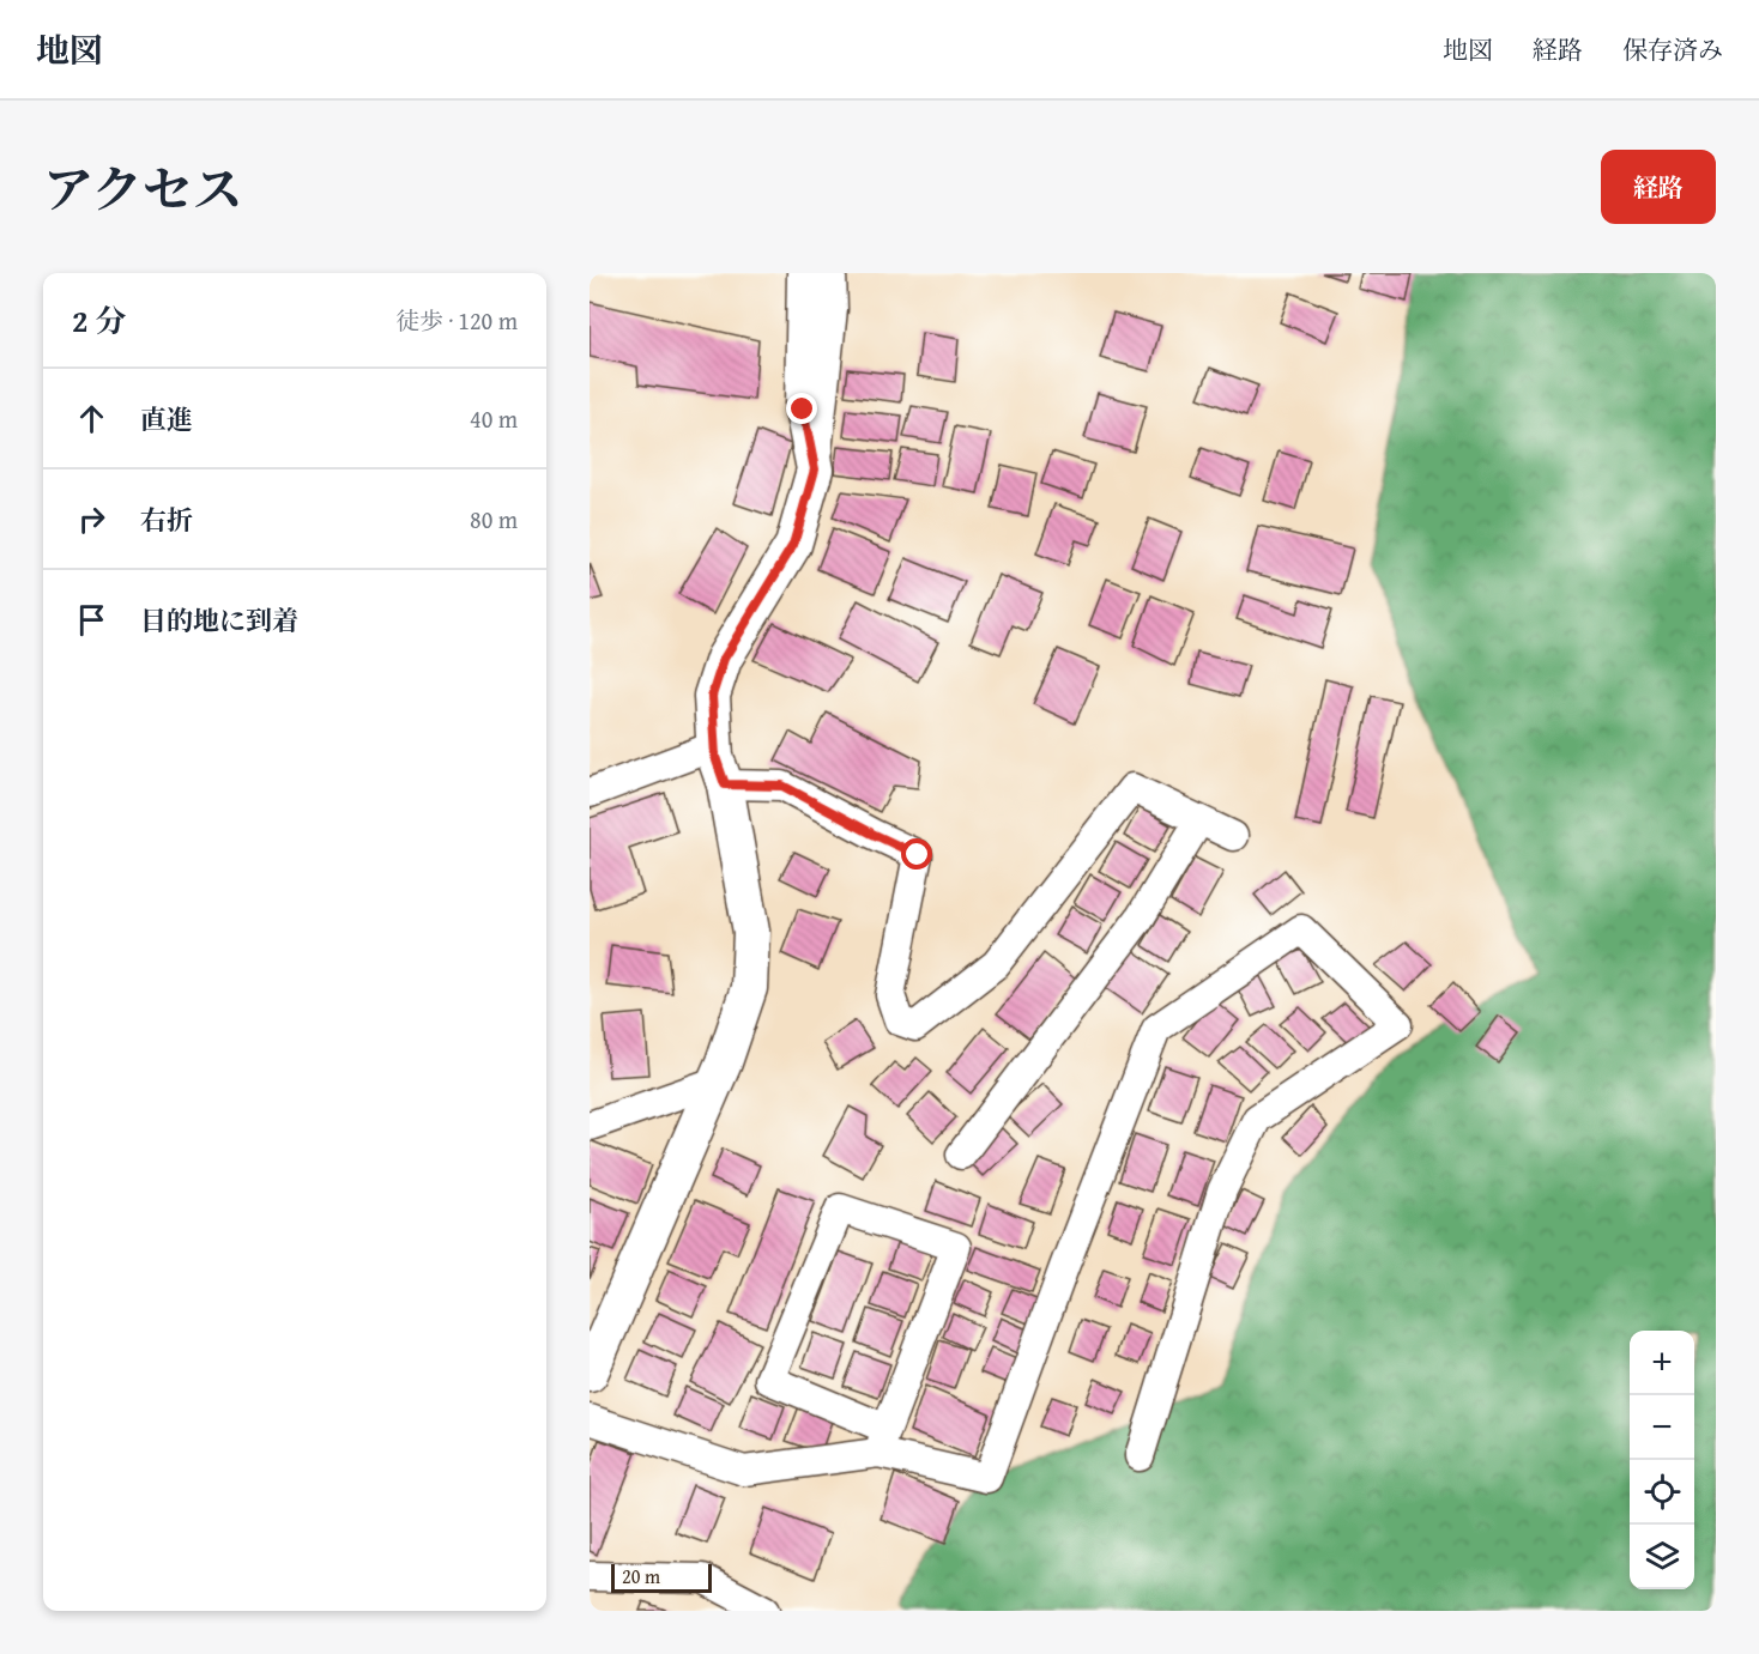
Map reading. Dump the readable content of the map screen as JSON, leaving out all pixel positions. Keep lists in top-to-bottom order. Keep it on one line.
{"scale_bar":"20 m","page":{"header":"地図","nav":["地図","経路","保存済み"],"title":"アクセス","buttons":"経路","heading":["2 分","徒歩 · 120 m"],"list":[["直進","40 m"],["右折","80 m"],"目的地に到着"],"map_buttons":["+","−"],"scale":"20 m"}}
